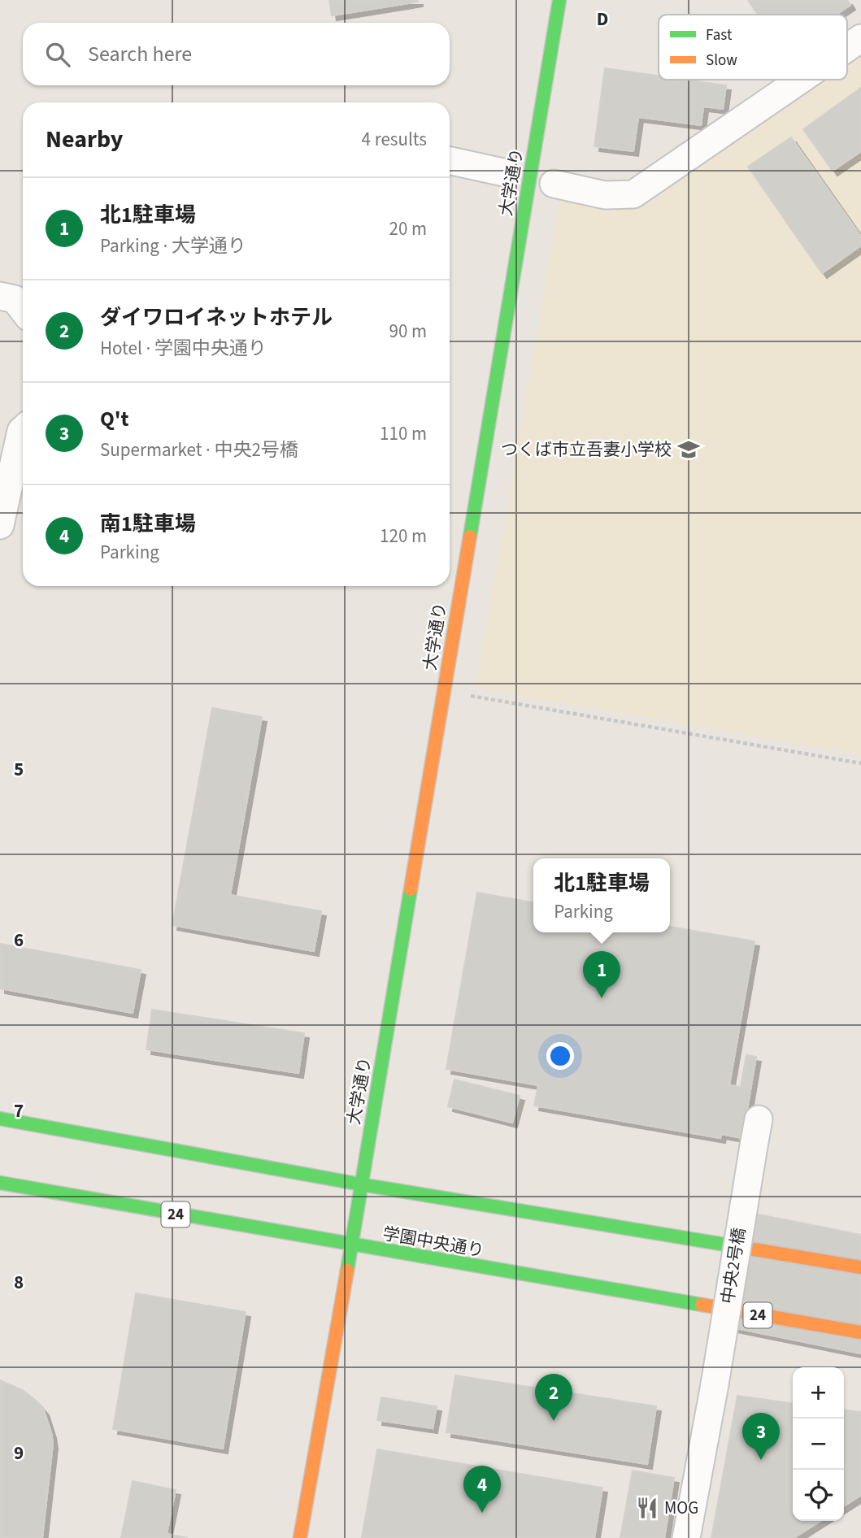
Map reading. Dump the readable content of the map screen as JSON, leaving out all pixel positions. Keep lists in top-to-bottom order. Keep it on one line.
{"streets":{"main road":["大学通り","24","学園中央通り"],"street":["中央2号橋"]},"crossings":[["大学通り","学園中央通り"]],"places":{"school or university":["つくば市立吾妻小学校"],"restaurant":["MOG"]},"legend":["Fast","Slow"],"page":{"search":"Search here","heading":["Nearby","4 results"],"list":[{"mark":"1","name":"北1駐車場","note":"Parking · 大学通り","value":"20 m"},{"mark":"2","name":"ダイワロイネットホテル","note":"Hotel · 学園中央通り","value":"90 m"},{"mark":"3","name":"Q't","note":"Supermarket · 中央2号橋","value":"110 m"},{"mark":"4","name":"南1駐車場","note":"Parking","value":"120 m"}],"popup":["北1駐車場","Parking"],"pins":["1","2","3","4"],"map_buttons":["+","−"]},"grid":{"columns":["D"],"rows":["5","6","7","8","9"]}}
